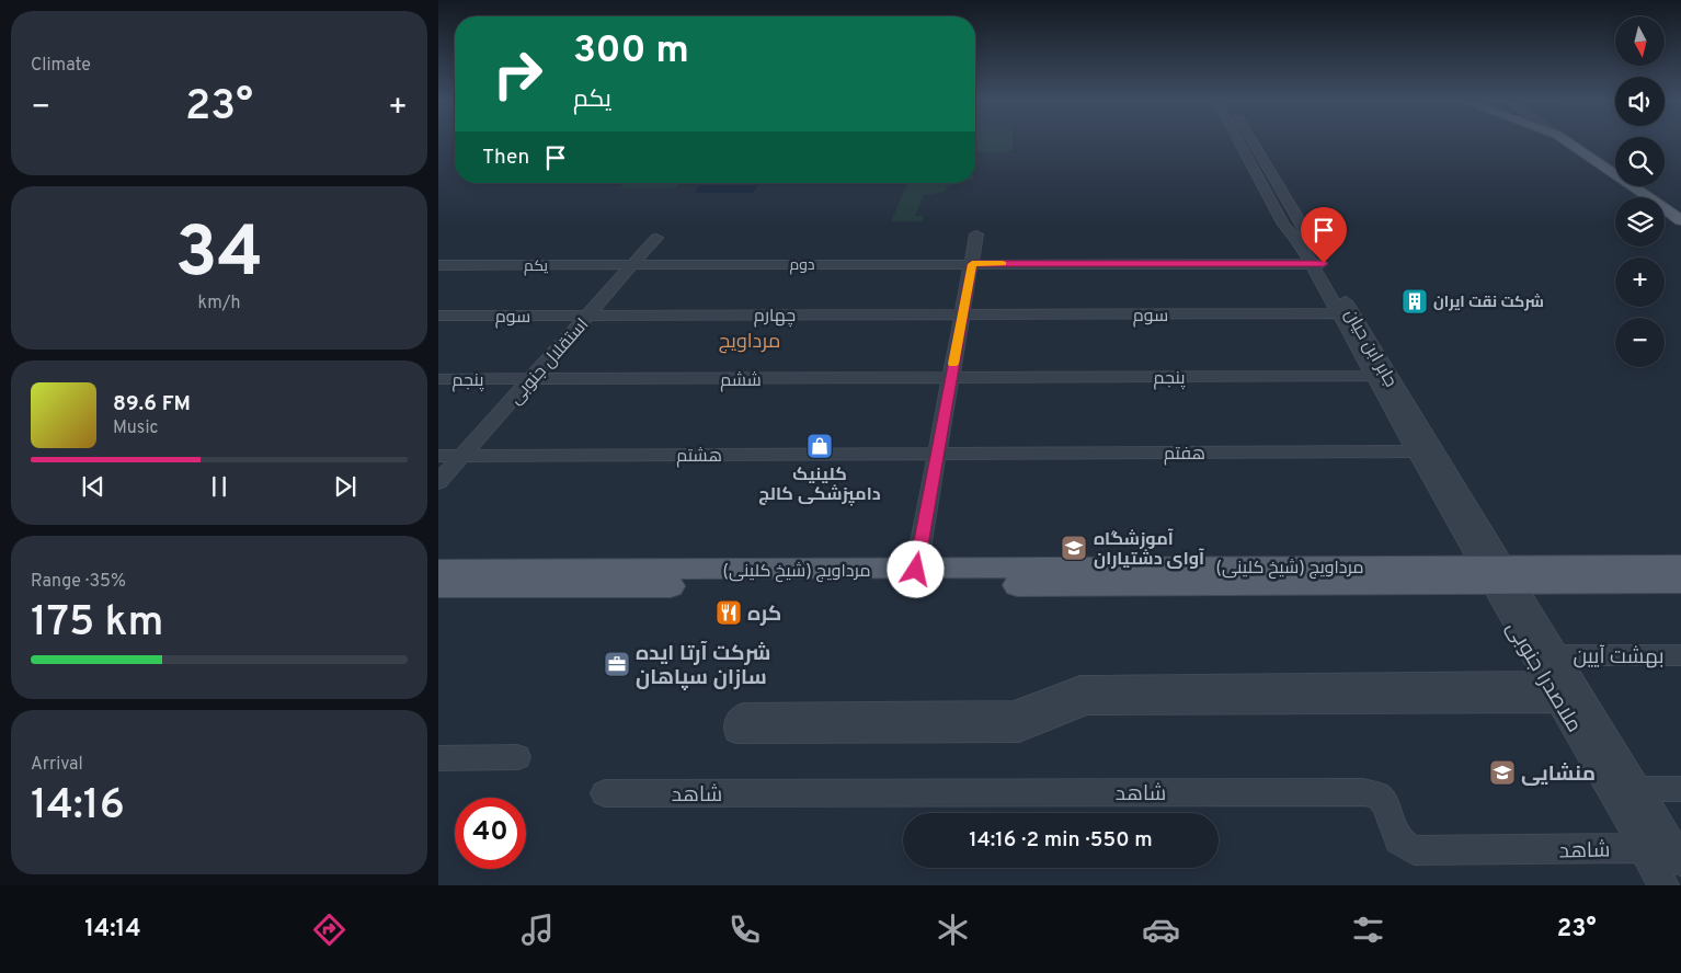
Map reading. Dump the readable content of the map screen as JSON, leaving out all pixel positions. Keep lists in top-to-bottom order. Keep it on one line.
{"streets":{"main road":["مرداویج (شیخ کلینی)"],"street":["دوم","یکم","چهارم","سوم","جابر ابن حیان","استقلال جنوبی","پنجم","ششم","هفتم","هشتم","بهشت آیین","ملاصدرا جنوبی","شاهد"]},"crossings":[["دوم","یکم"],["دوم","استقلال جنوبی"],["یکم","استقلال جنوبی"],["چهارم","سوم"],["چهارم","استقلال جنوبی"],["سوم","جابر ابن حیان"],["سوم","استقلال جنوبی"],["جابر ابن حیان","پنجم"],["جابر ابن حیان","هفتم"],["جابر ابن حیان","مرداویج (شیخ کلینی)"],["جابر ابن حیان","ملاصدرا جنوبی"],["استقلال جنوبی","پنجم"],["استقلال جنوبی","ششم"],["استقلال جنوبی","هشتم"],["پنجم","ششم"],["هفتم","هشتم"],["مرداویج (شیخ کلینی)","ملاصدرا جنوبی"],["بهشت آیین","ملاصدرا جنوبی"],["ملاصدرا جنوبی","شاهد"]],"districts":["مرداویج"],"places":{"building":["شرکت نقت ایران"],"shop":["کلینیک دامپزشکی کالج"],"school or university":["آموزشگاه آوای دشتیاران","منشایی"],"restaurant":["کره"],"office":["شرکت آرتا ایده سازان سپاهان"]},"north":"bottom","page":{"tile":["Climate",["34","km/h"],["Range · 35%","175 km"],["Arrival","14:16"]],"map_buttons":["+","−"],"turn":["300 m","یکم"],"heat":["−","23°","+"],"then":"Then","song":["89.6 FM","Music"],"limit":"40","trip":"14:16 · 2 min · 550 m","tabs":["14:14","23°"]}}
